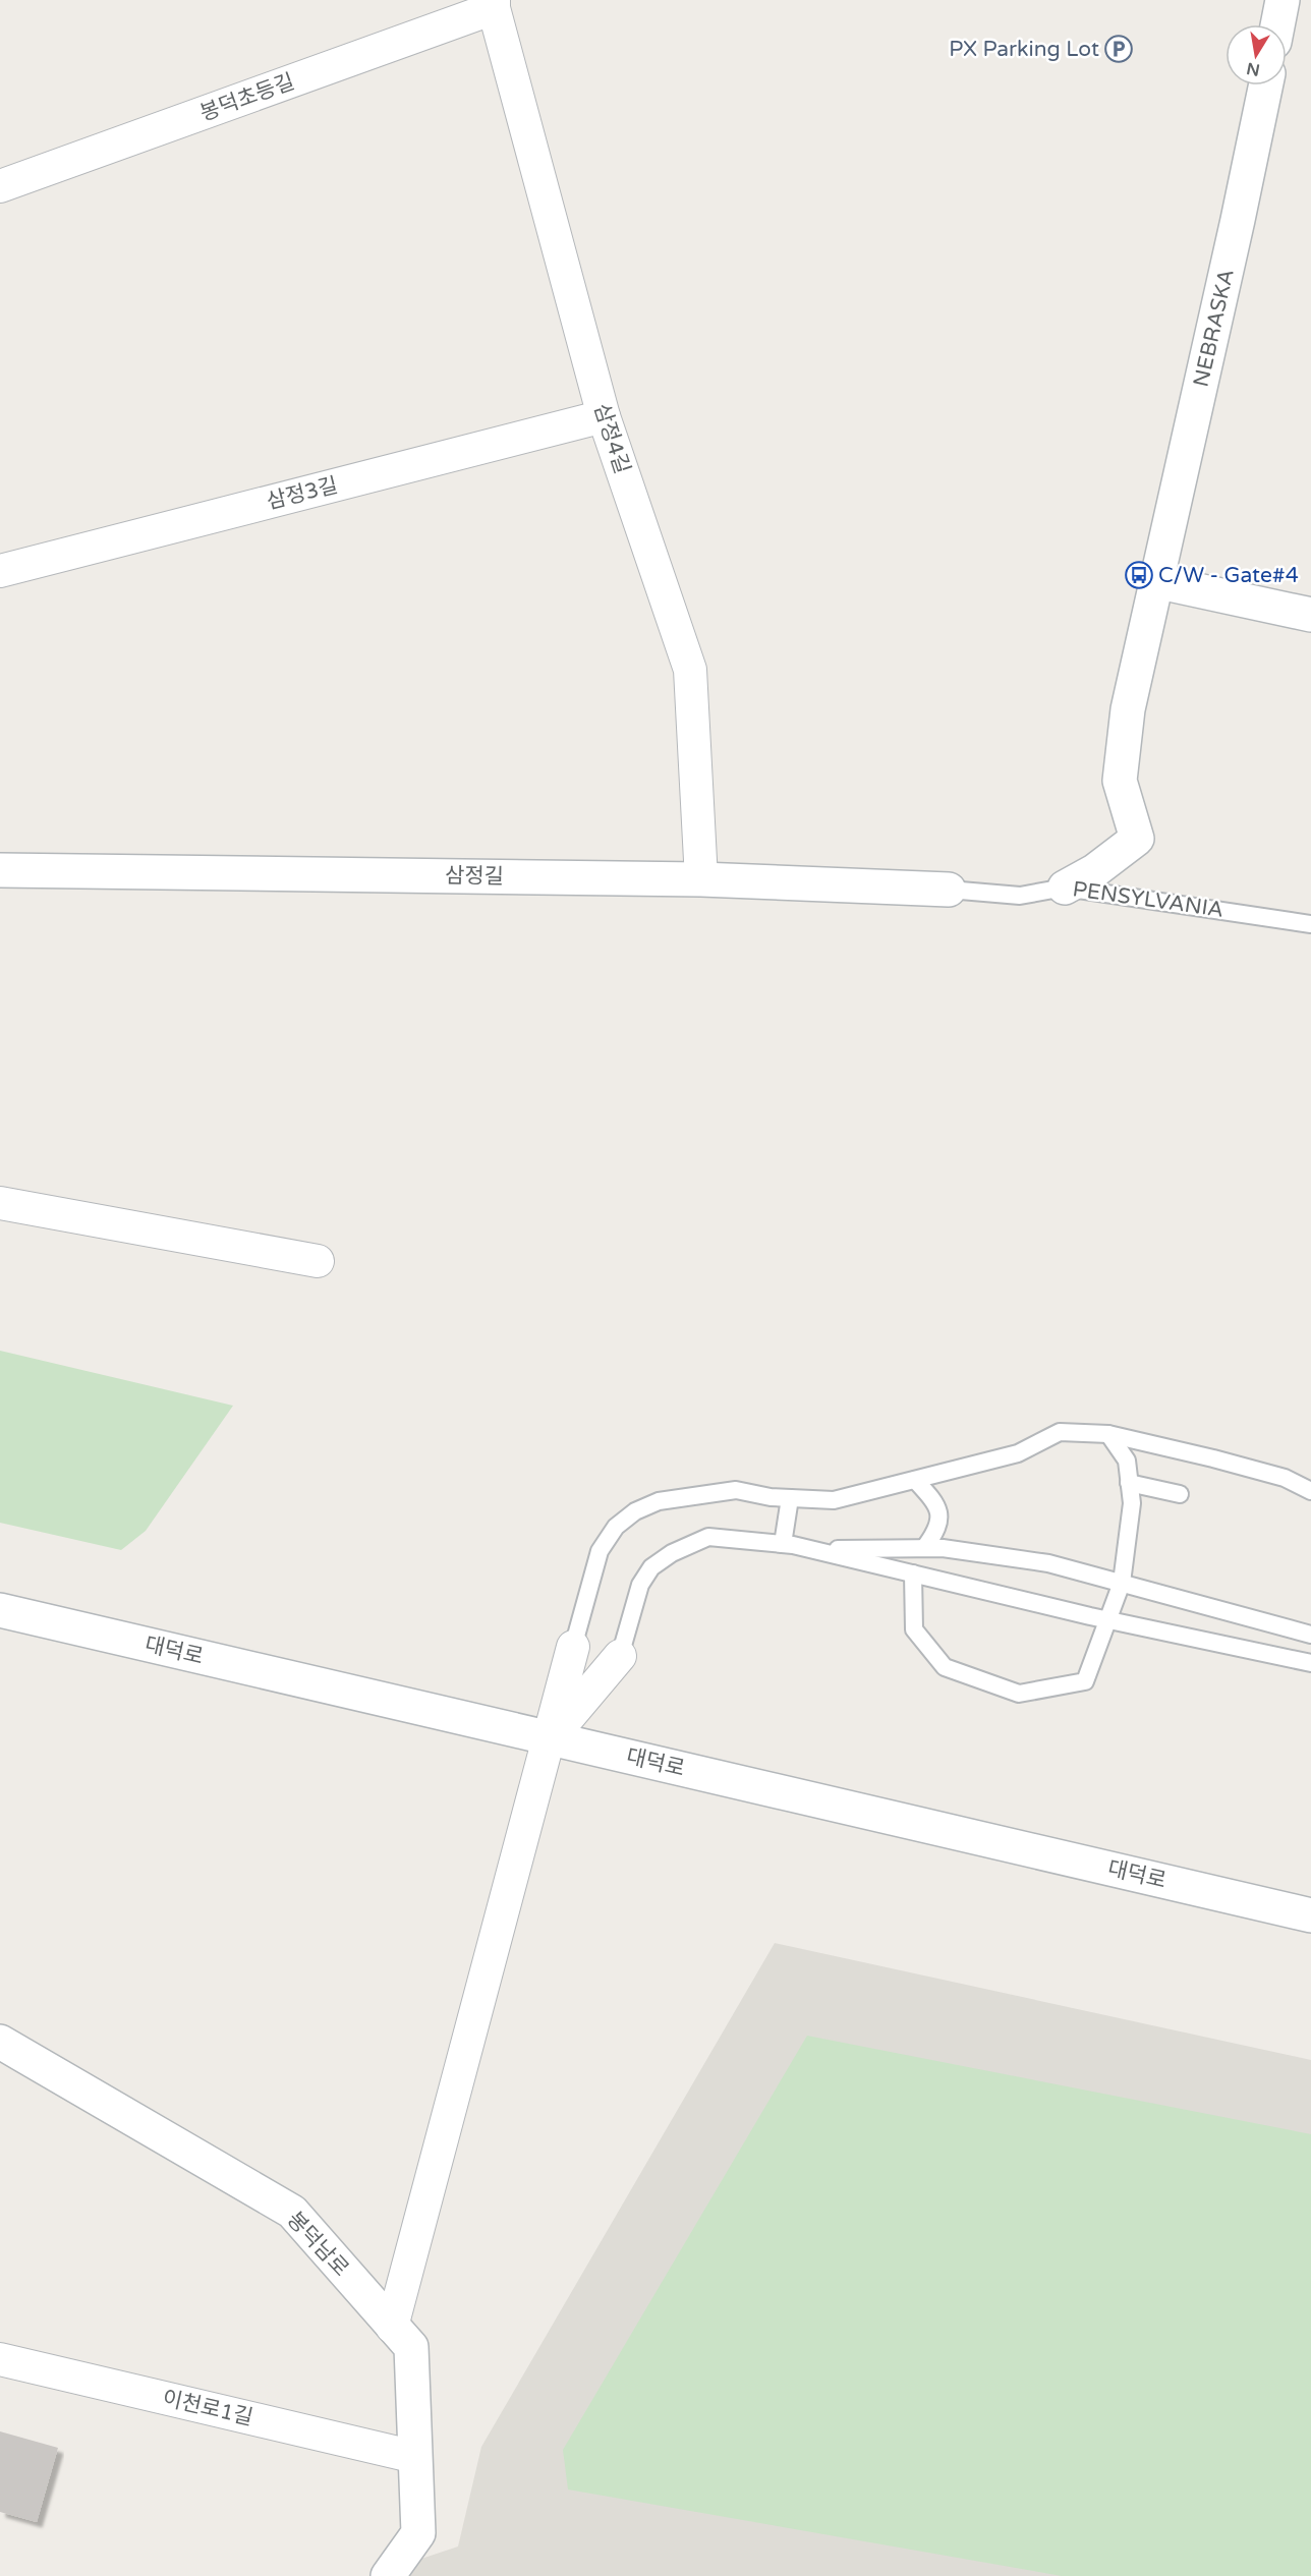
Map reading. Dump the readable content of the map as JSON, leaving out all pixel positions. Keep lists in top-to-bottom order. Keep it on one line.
{"streets":{"street":["봉덕초등길","NEBRASKA","삼정4길","삼정3길","삼정길","대덕로","봉덕남로","이천로1길"],"lane":["PENSYLVANIA"]},"crossings":[["봉덕초등길","삼정4길"],["NEBRASKA","PENSYLVANIA"],["삼정4길","삼정3길"],["삼정4길","삼정길"],["삼정길","PENSYLVANIA"],["봉덕남로","이천로1길"]],"places":{"parking":["PX Parking Lot"],"bus stop":["C/W - Gate#4"]},"north":"bottom"}
